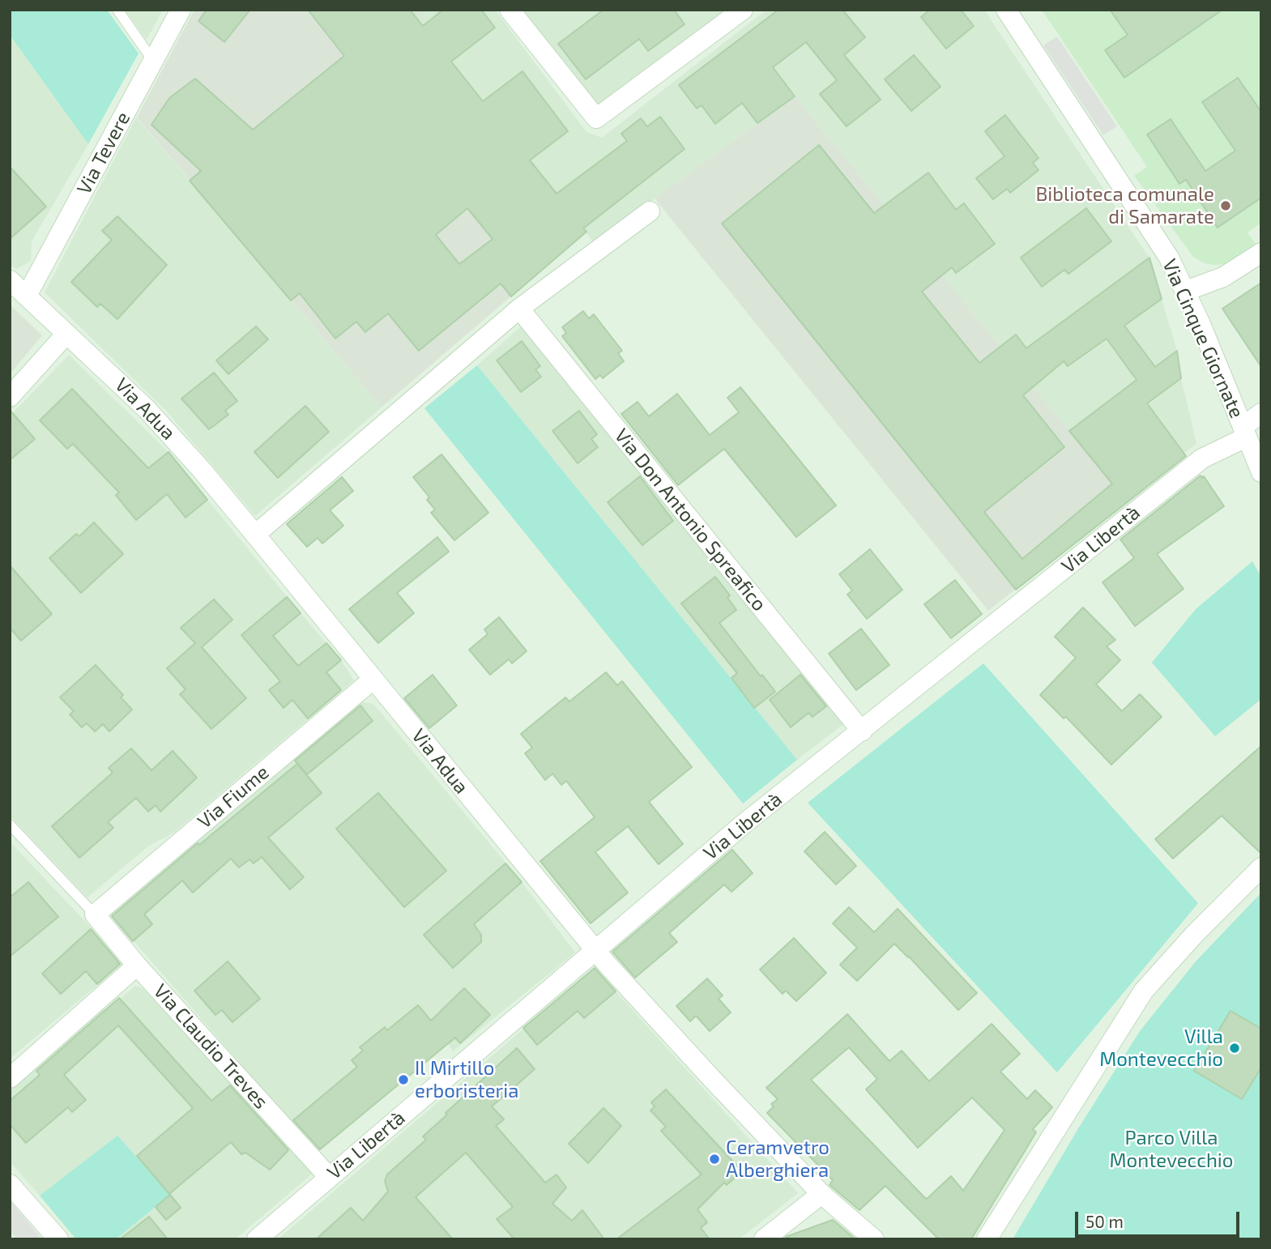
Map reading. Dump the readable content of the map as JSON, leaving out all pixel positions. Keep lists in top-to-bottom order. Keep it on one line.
{"streets":{"street":["Via Tevere","Via Cinque Giornate","Via Adua","Via Don Antonio Spreafico","Via Libertà","Via Fiume","Via Claudio Treves"]},"crossings":[["Via Tevere","Via Adua"],["Via Cinque Giornate","Via Libertà"],["Via Adua","Via Libertà"],["Via Adua","Via Fiume"],["Via Don Antonio Spreafico","Via Libertà"],["Via Libertà","Via Claudio Treves"],["Via Fiume","Via Claudio Treves"]],"parks":["Parco Villa Montevecchio"],"places":["Biblioteca comunale di Samarate","Villa Montevecchio","Il Mirtillo erboristeria","Ceramvetro Alberghiera"],"scale_bar":"50 m"}
